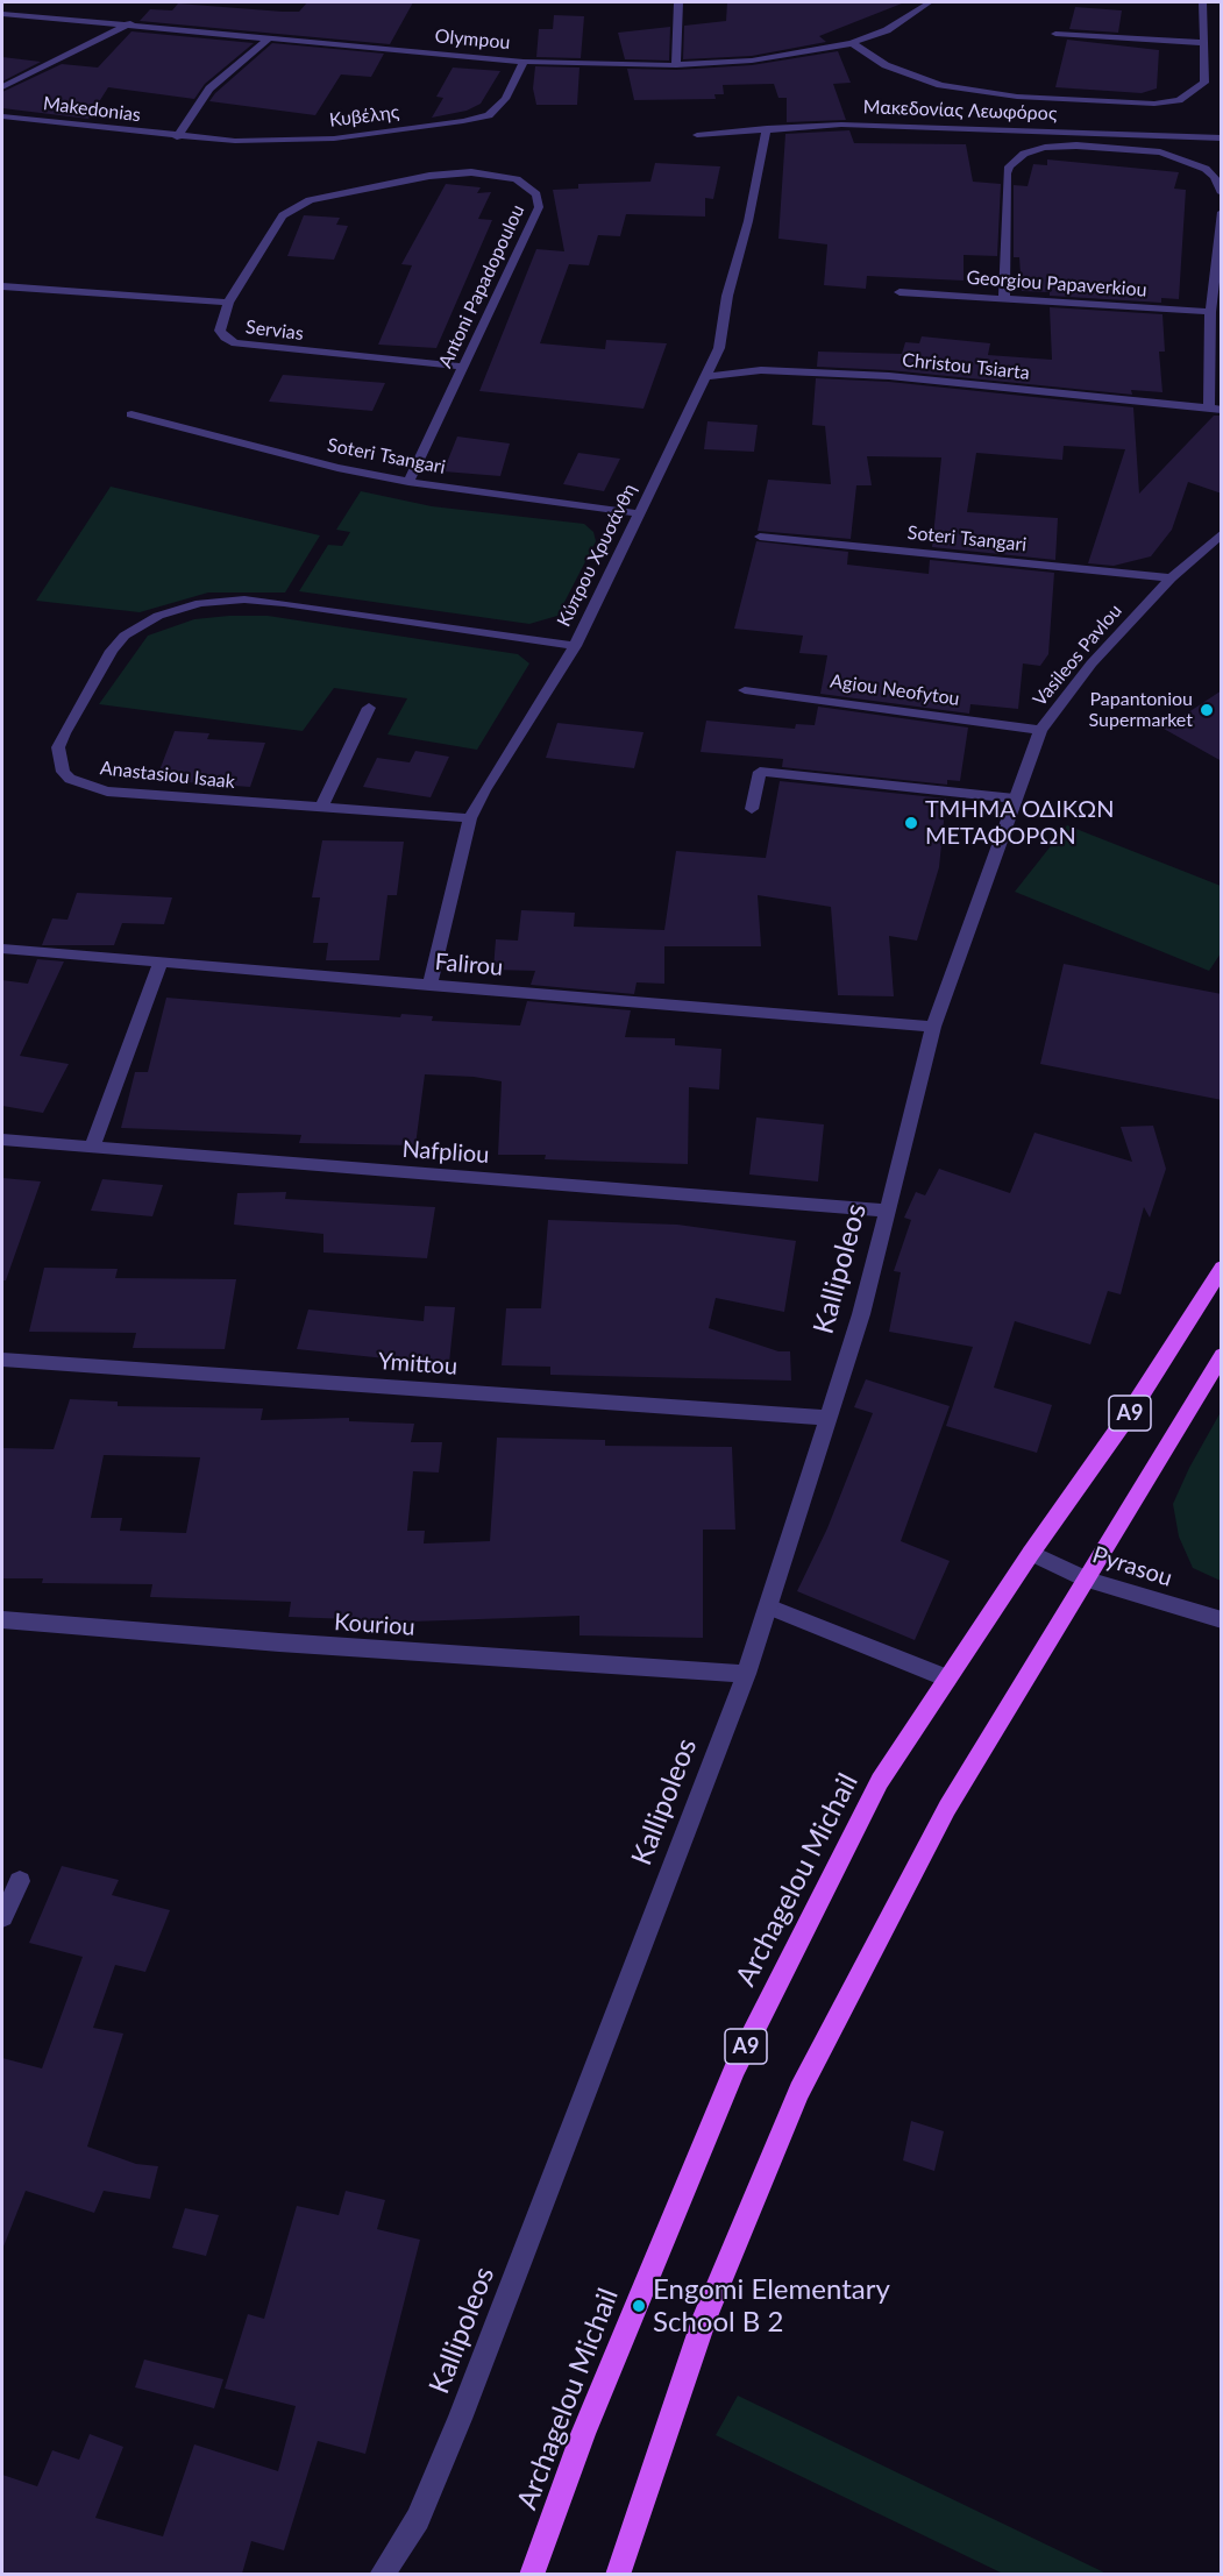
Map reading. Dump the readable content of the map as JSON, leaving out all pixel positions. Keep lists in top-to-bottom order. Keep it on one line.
{"streets":{"main road":["A9","Archagelou Michail"],"street":["Olympou","Makedonias","Μακεδονίας Λεωφόρος","Κυβέλης","Georgiou Papaverkiou","Antoni Papadopoulou","Servias","Christou Tsiarta","Soteri Tsangari","Κύπρου Χρυσάνθη","Vasileos Pavlou","Agiou Neofytou","Anastasiou Isaak","Falirou","Nafpliou","Kallipoleos","Ymittou","Pyrasou","Kouriou"]},"crossings":[["Olympou","Κυβέλης"],["Makedonias","Κυβέλης"],["Μακεδονίας Λεωφόρος","Κύπρου Χρυσάνθη"],["Antoni Papadopoulou","Servias"],["Antoni Papadopoulou","Soteri Tsangari"],["Christou Tsiarta","Κύπρου Χρυσάνθη"],["Soteri Tsangari","Κύπρου Χρυσάνθη"],["Soteri Tsangari","Vasileos Pavlou"],["Κύπρου Χρυσάνθη","Anastasiou Isaak"],["Κύπρου Χρυσάνθη","Falirou"],["Vasileos Pavlou","Agiou Neofytou"],["Vasileos Pavlou","Falirou"],["Vasileos Pavlou","Kallipoleos"],["Falirou","Kallipoleos"],["Nafpliou","Kallipoleos"],["Kallipoleos","Ymittou"],["Kallipoleos","Kouriou"],["A9","Pyrasou"],["Pyrasou","Archagelou Michail"]],"places":["Papantoniou Supermarket","ΤΜΗΜΑ ΟΔΙΚΩΝ ΜΕΤΑΦΟΡΩΝ","Engomi Elementary School B 2"]}
